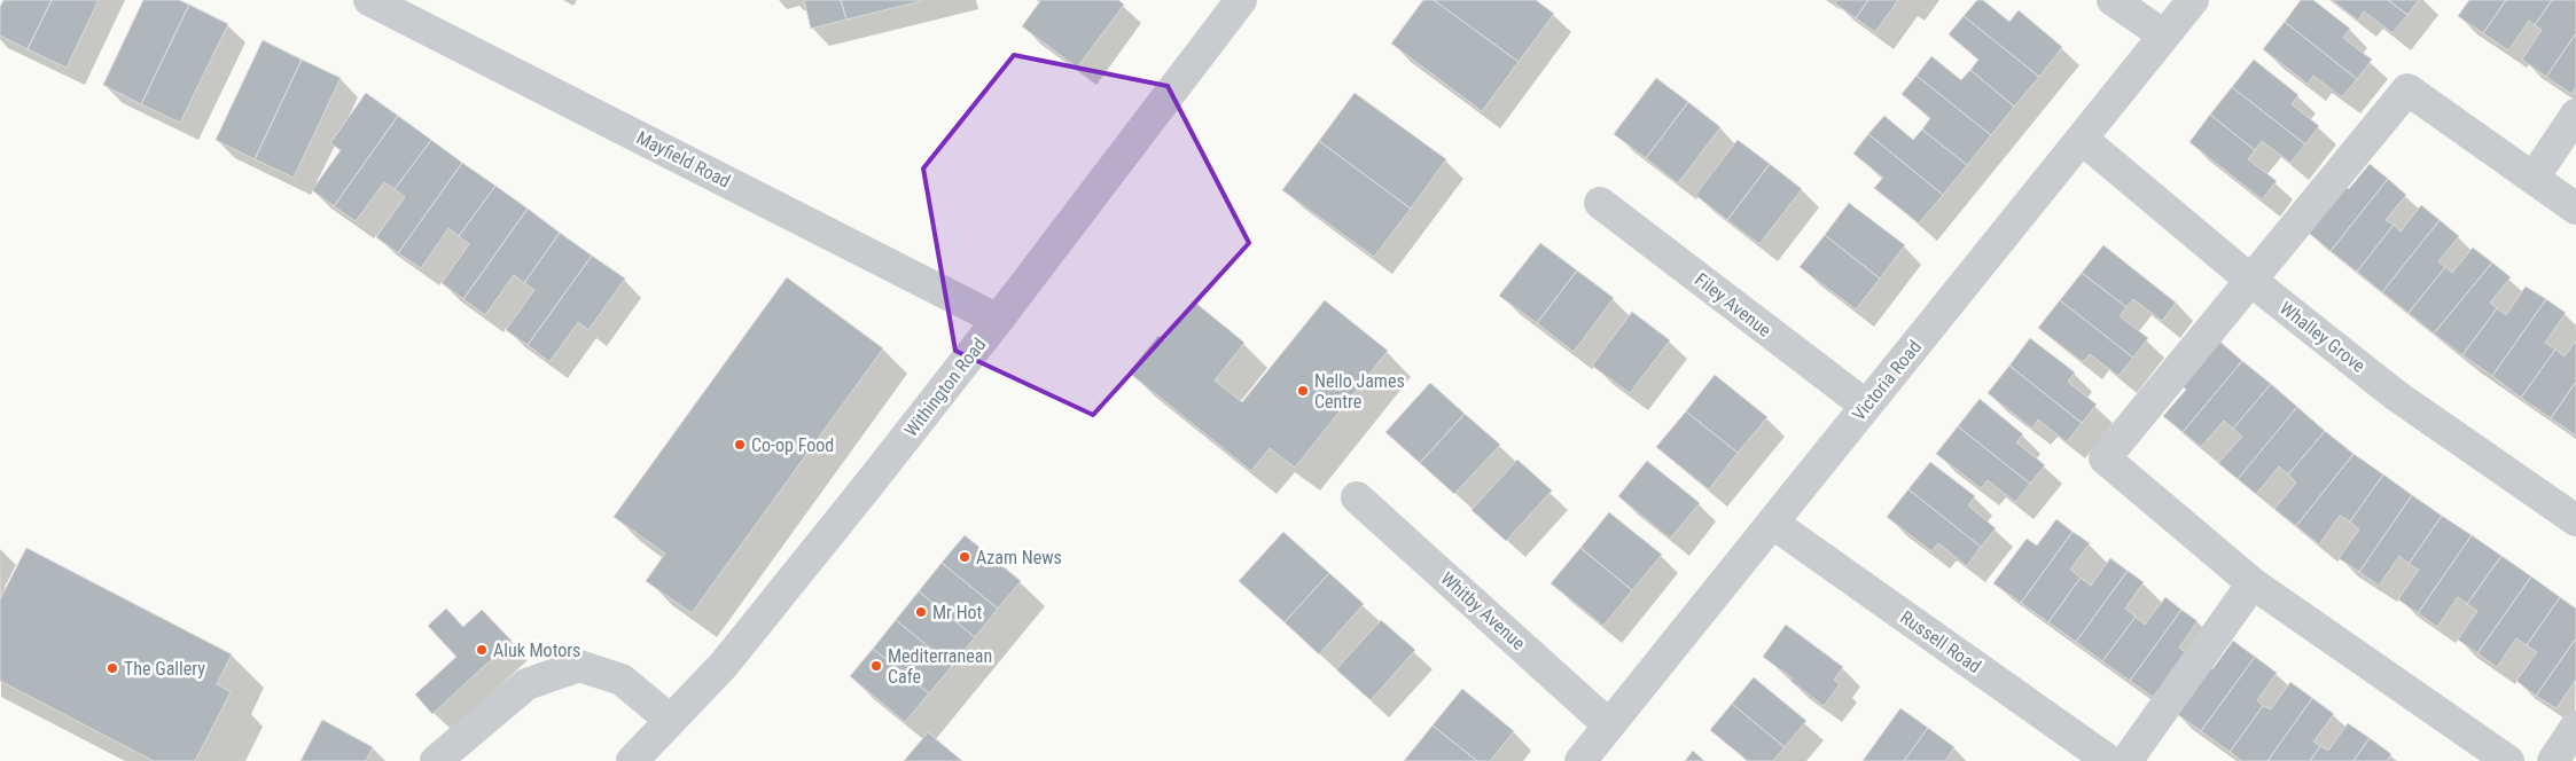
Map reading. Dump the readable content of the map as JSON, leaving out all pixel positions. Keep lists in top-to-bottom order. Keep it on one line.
{"streets":{"street":["Mayfield Road","Filey Avenue","Whalley Grove","Victoria Road","Withington Road","Whitby Avenue","Russell Road"]},"crossings":[["Mayfield Road","Withington Road"],["Filey Avenue","Victoria Road"],["Whalley Grove","Victoria Road"],["Victoria Road","Whitby Avenue"],["Victoria Road","Russell Road"]],"places":["Nello James Centre","Co-op Food","Azam News","Mr Hot","Aluk Motors","Mediterranean Cafe","The Gallery"]}
